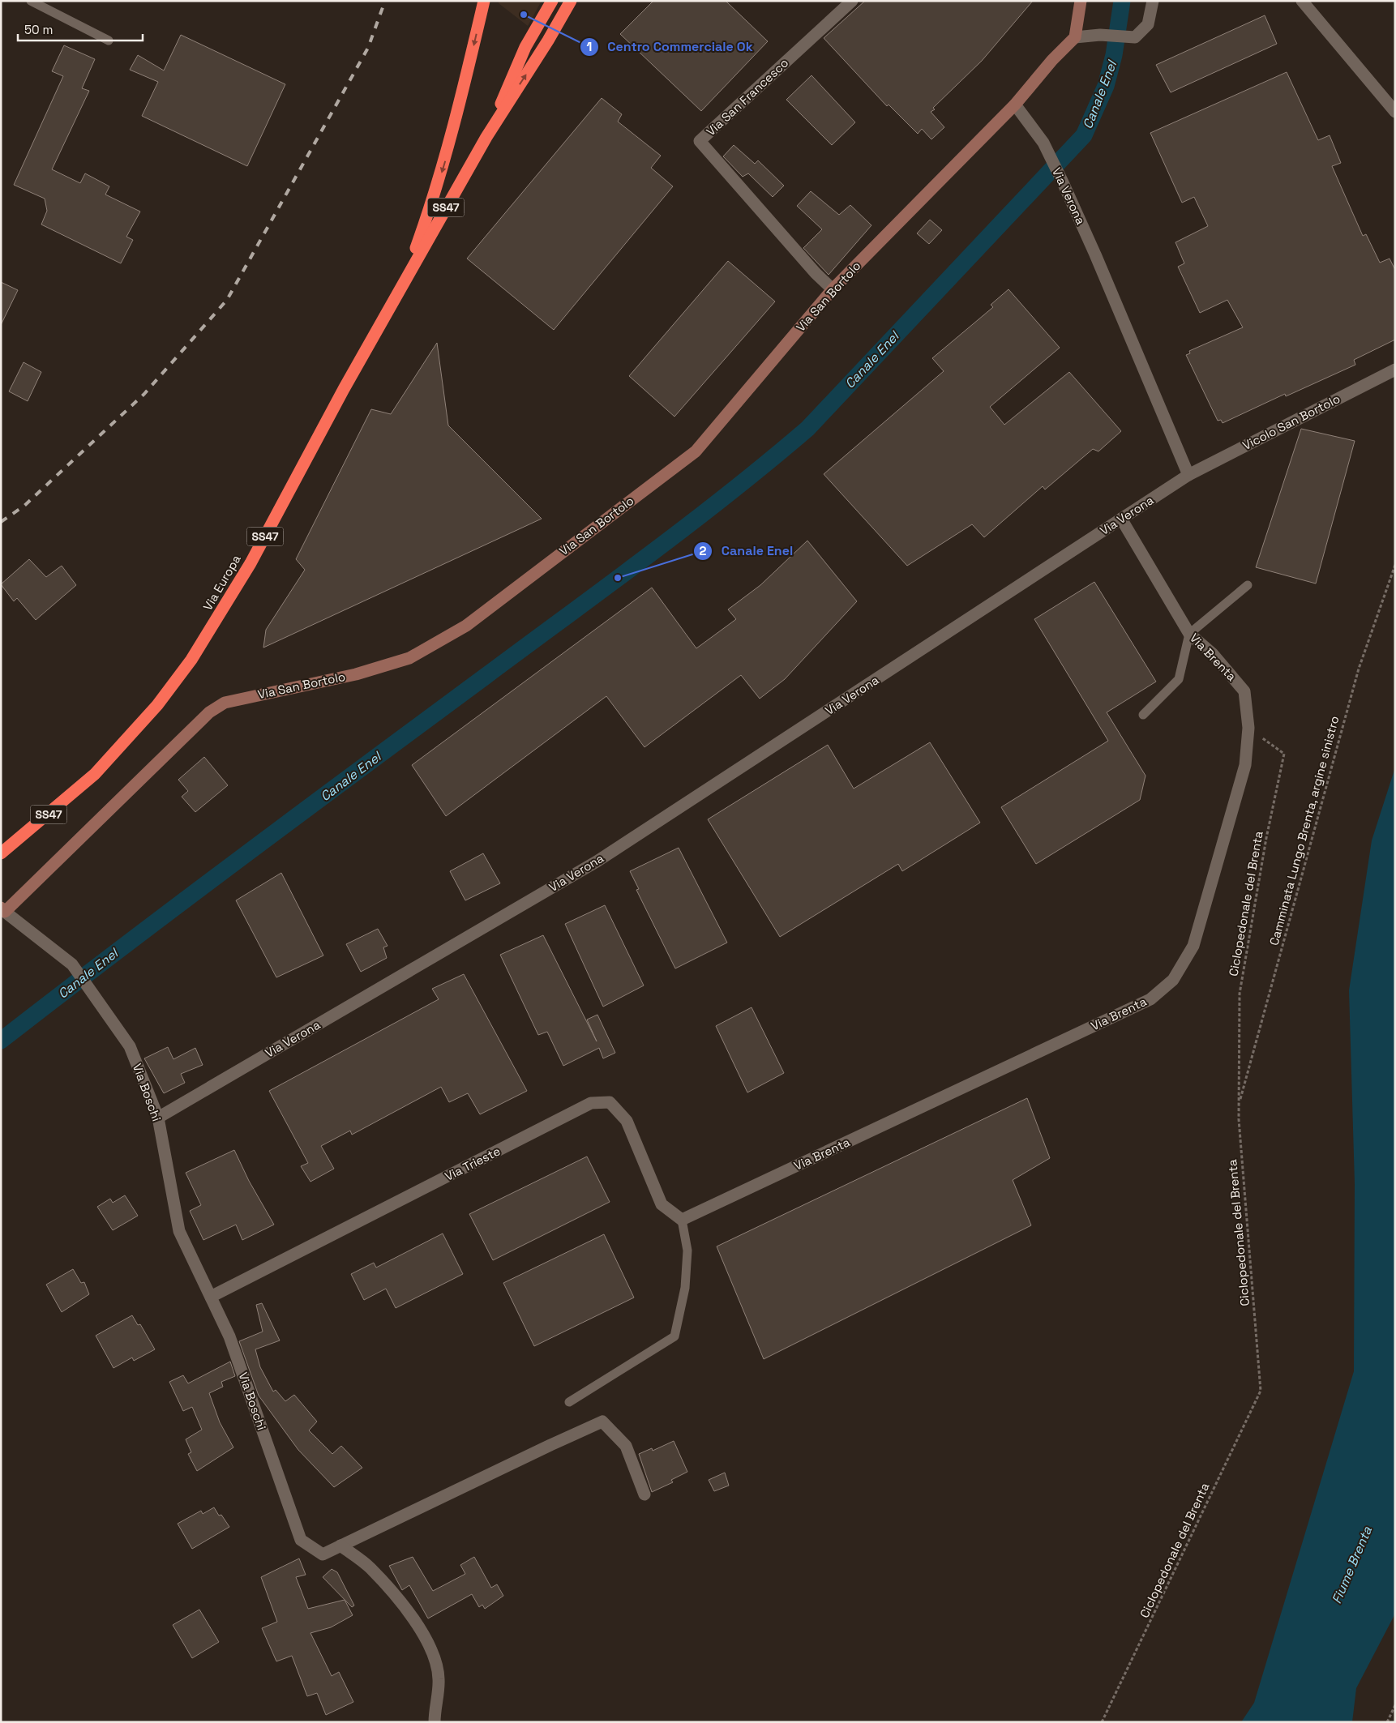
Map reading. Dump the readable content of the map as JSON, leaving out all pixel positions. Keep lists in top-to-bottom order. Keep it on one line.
{"streets":{"highway":["SS47","Via Europa"],"street":["Via San Francesco","Via Verona","Via San Bortolo","Vicolo San Bortolo","Via Brenta","Via Boschi","Via Trieste"],"path":["Camminata Lungo Brenta, argine sinistro","Ciclopedonale del Brenta"]},"crossings":[["Via San Francesco","Via San Bortolo"],["Via Verona","Via San Bortolo"],["Via Verona","Vicolo San Bortolo"],["Via Verona","Via Brenta"],["Via Verona","Via Boschi"],["SS47","Via Europa"],["Via San Bortolo","Via Boschi"],["Via Brenta","Ciclopedonale del Brenta"],["Via Brenta","Via Trieste"],["Camminata Lungo Brenta, argine sinistro","Ciclopedonale del Brenta"],["Via Boschi","Via Trieste"]],"water":["Canale Enel","Fiume Brenta"],"places":["Centro Commerciale Ok","Canale Enel"],"scale_bar":"50 m"}
